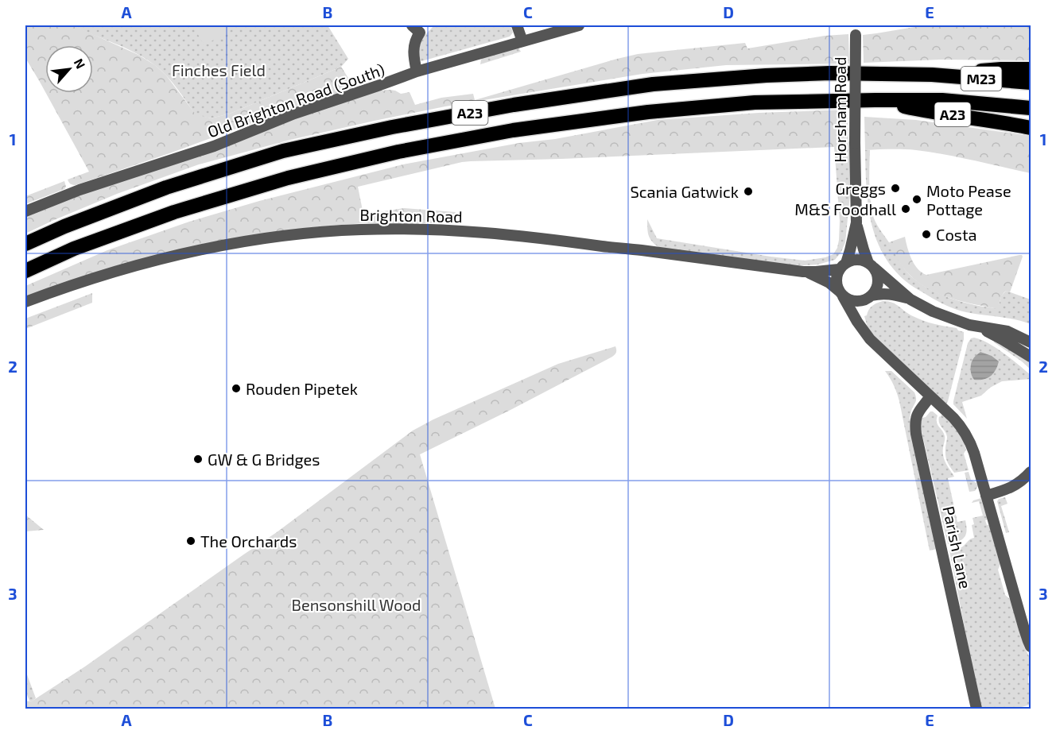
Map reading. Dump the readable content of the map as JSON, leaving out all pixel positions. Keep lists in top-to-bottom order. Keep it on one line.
{"streets":{"highway":["M23","A23"],"street":["Old Brighton Road (South)","Horsham Road","Brighton Road","Parish Lane"]},"crossings":[["M23","A23"],["Horsham Road","Brighton Road"]],"parks":["Finches Field","Bensonshill Wood"],"places":["Greggs","Scania Gatwick","Moto Pease Pottage","M&S Foodhall","Costa","Rouden Pipetek","GW & G Bridges","The Orchards"],"north":"top right","grid":{"columns":["A","B","C","D","E"],"rows":["1","2","3"]}}
